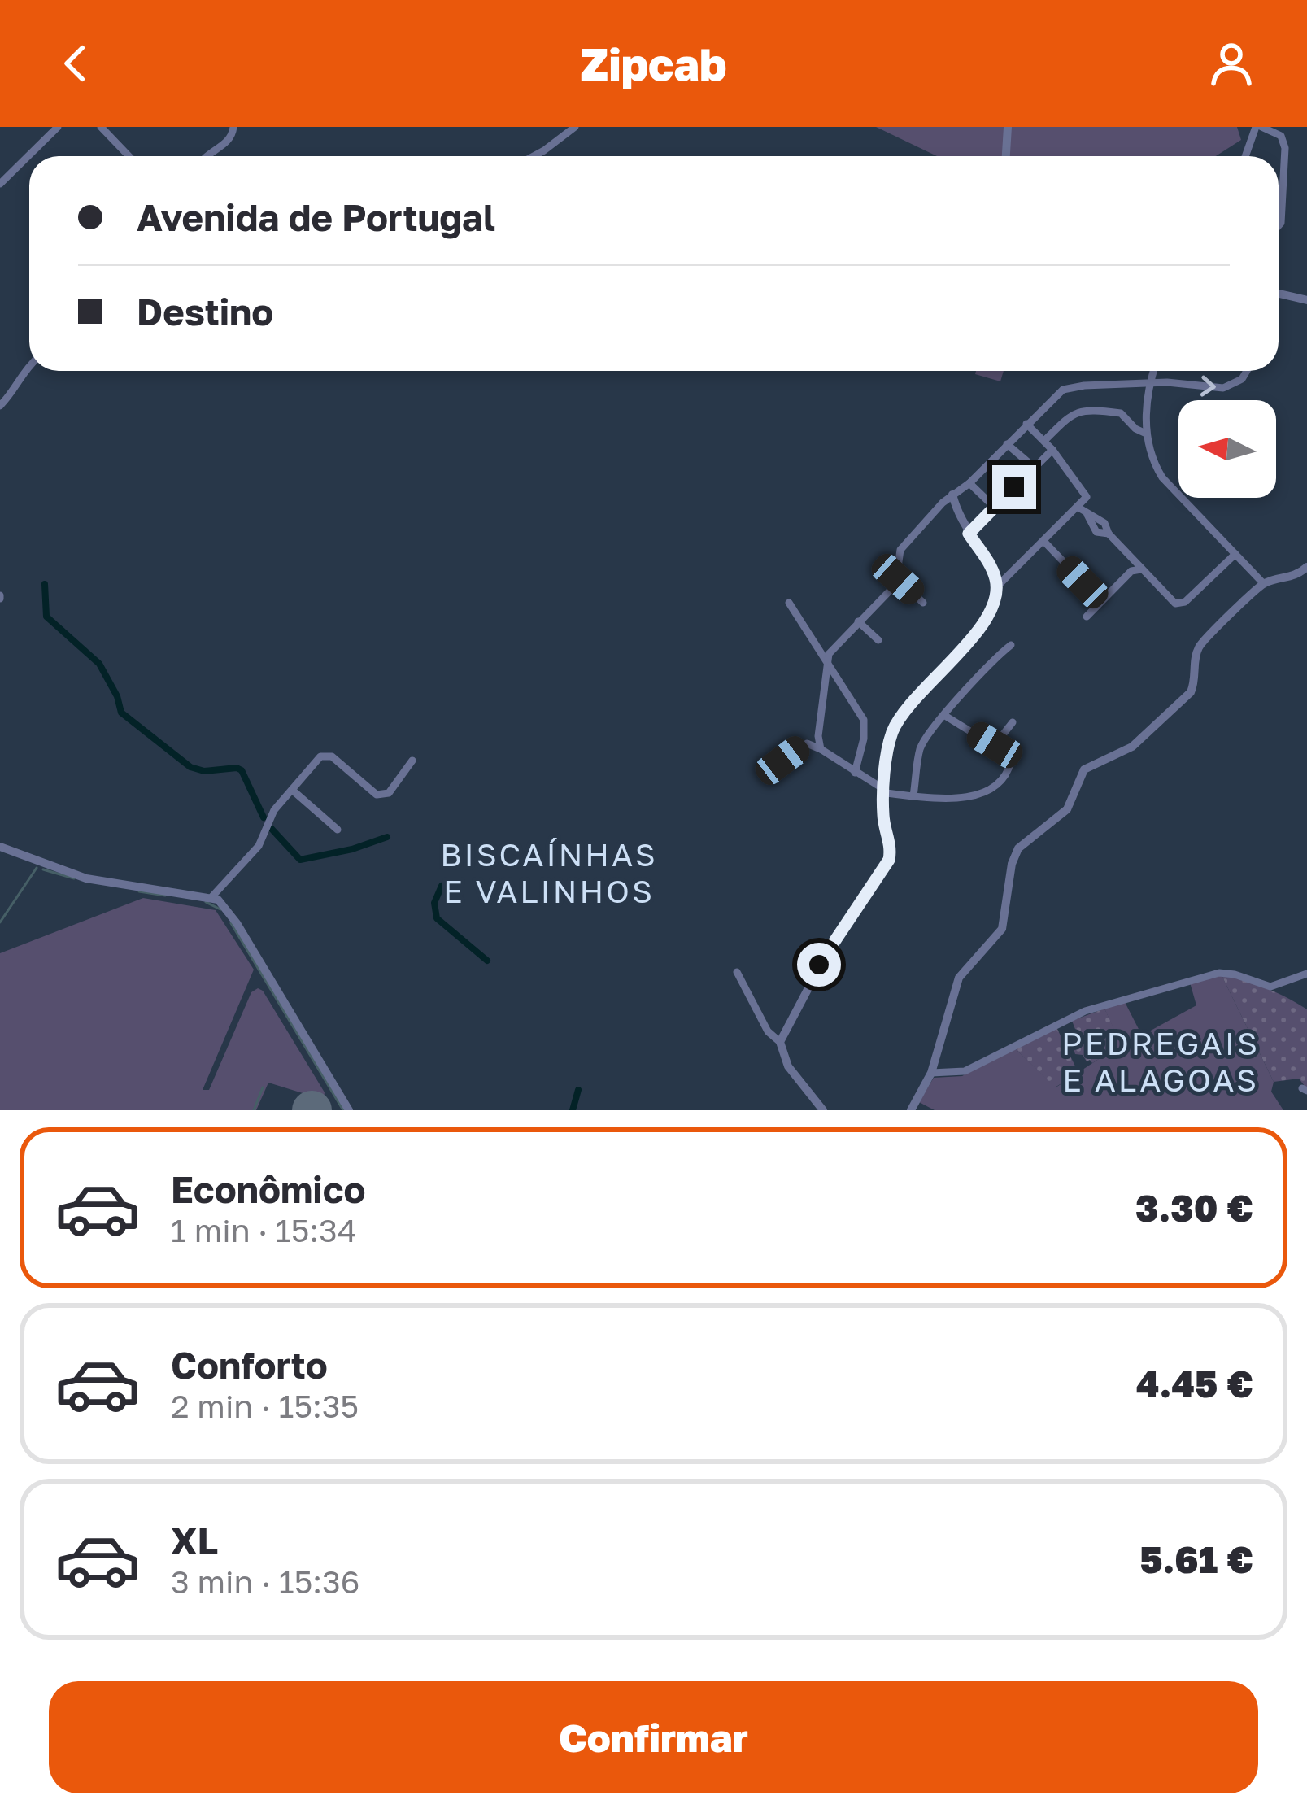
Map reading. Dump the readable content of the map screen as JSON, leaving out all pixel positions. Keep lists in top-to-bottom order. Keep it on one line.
{"districts":["BISCAÍNHAS E VALINHOS","PEDREGAIS E ALAGOAS"],"north":"left","page":{"header":"Zipcab","banner":["Avenida de Portugal","Destino"],"list":[{"name":"Econômico","note":"1 min · 15:34","value":"3.30 €"},{"name":"Conforto","note":"2 min · 15:35","value":"4.45 €"},{"name":"XL","note":"3 min · 15:36","value":"5.61 €"}],"buttons":"Confirmar"}}
